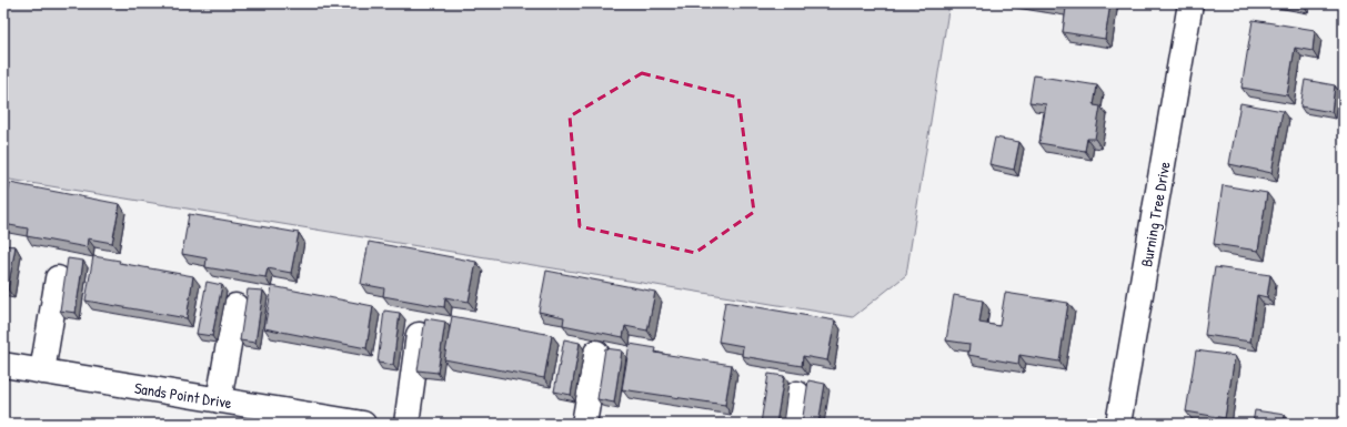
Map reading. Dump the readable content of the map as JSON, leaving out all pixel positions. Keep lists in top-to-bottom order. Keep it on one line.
{"streets":{"street":["Burning Tree Drive","Sands Point Drive"]}}
